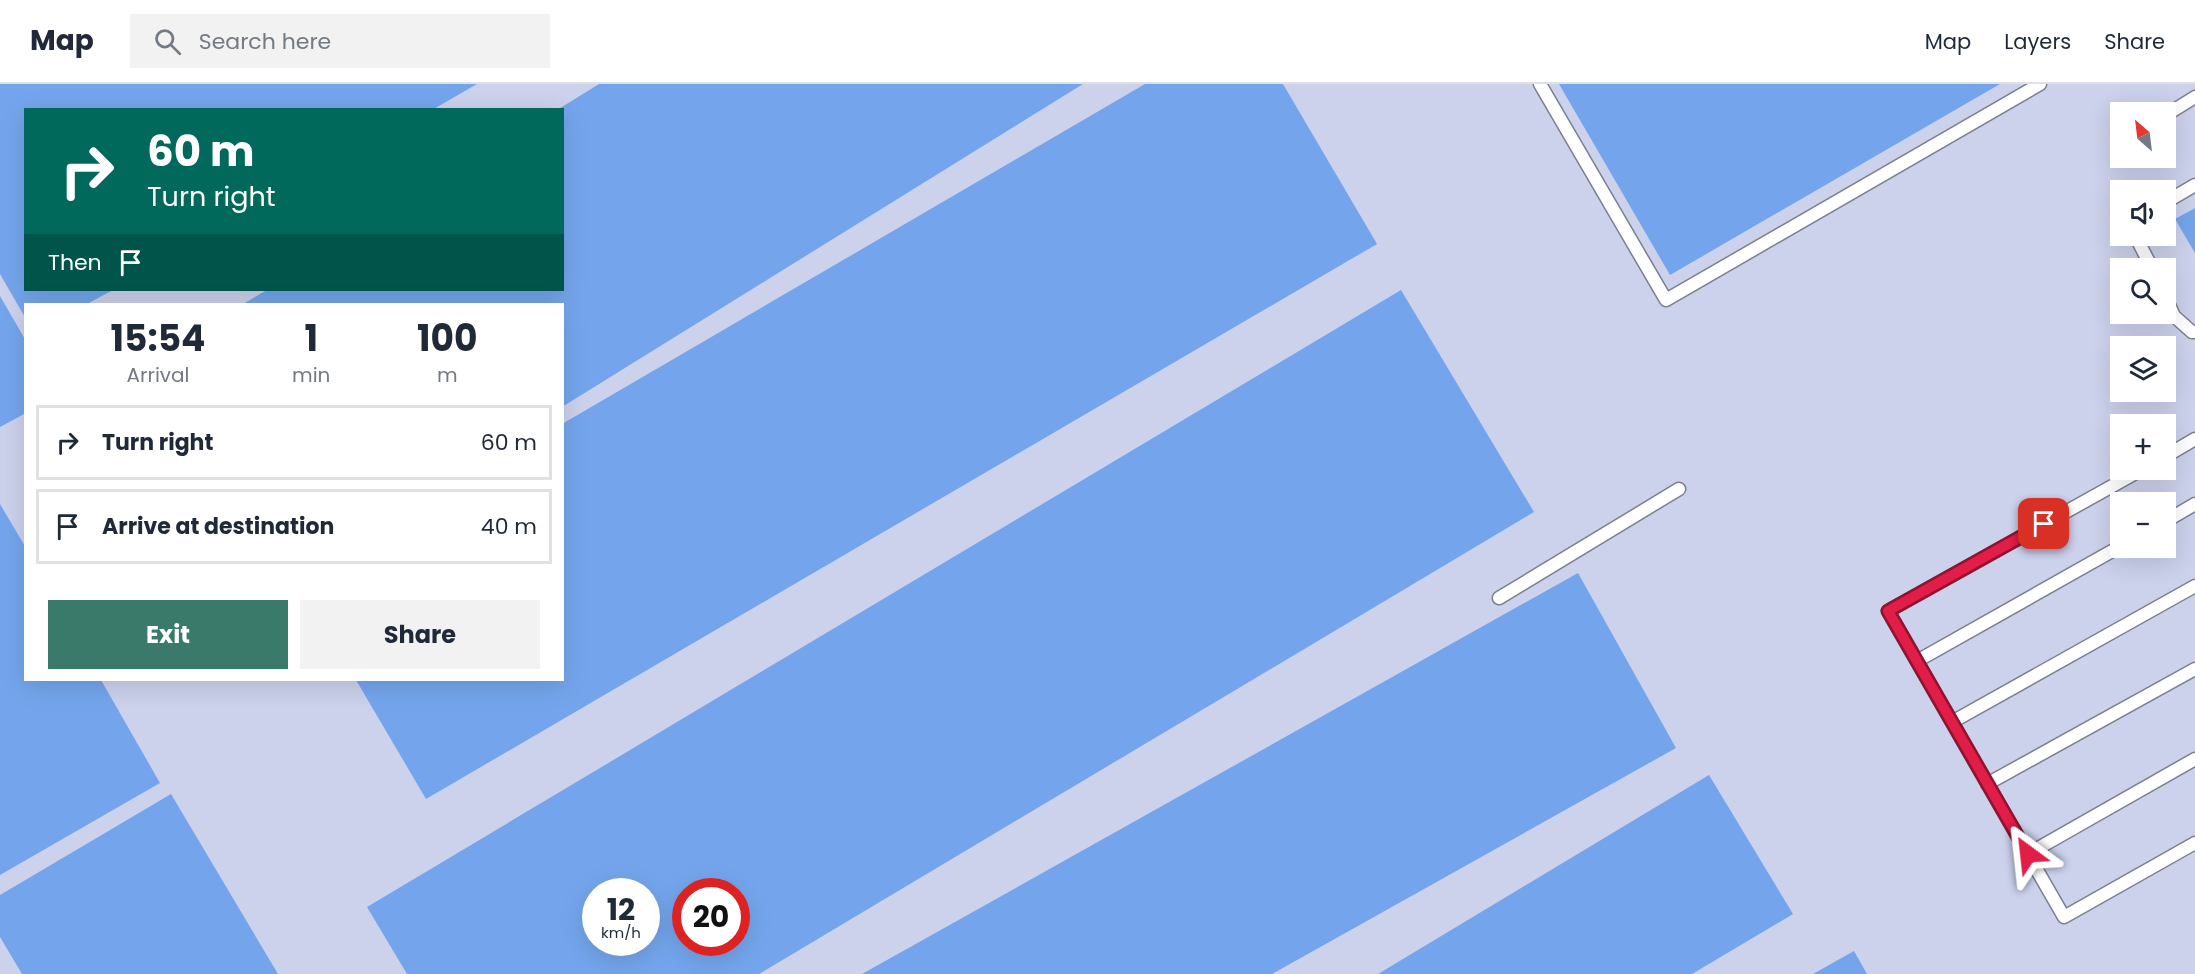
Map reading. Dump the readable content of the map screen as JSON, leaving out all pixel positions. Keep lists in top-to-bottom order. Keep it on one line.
{"north":"top left","page":{"header":"Map","search":"Search here","nav":["Map","Layers","Share"],"map_buttons":["+","−"],"turn":["60 m","Turn right"],"then":"Then","eta":["15:54","Arrival","1","min","100","m"],"list":[{"name":"Turn right","value":"60 m"},{"name":"Arrive at destination","value":"40 m"}],"buttons":["Exit","Share"],"speed":"12 km/h","limit":"20"}}
